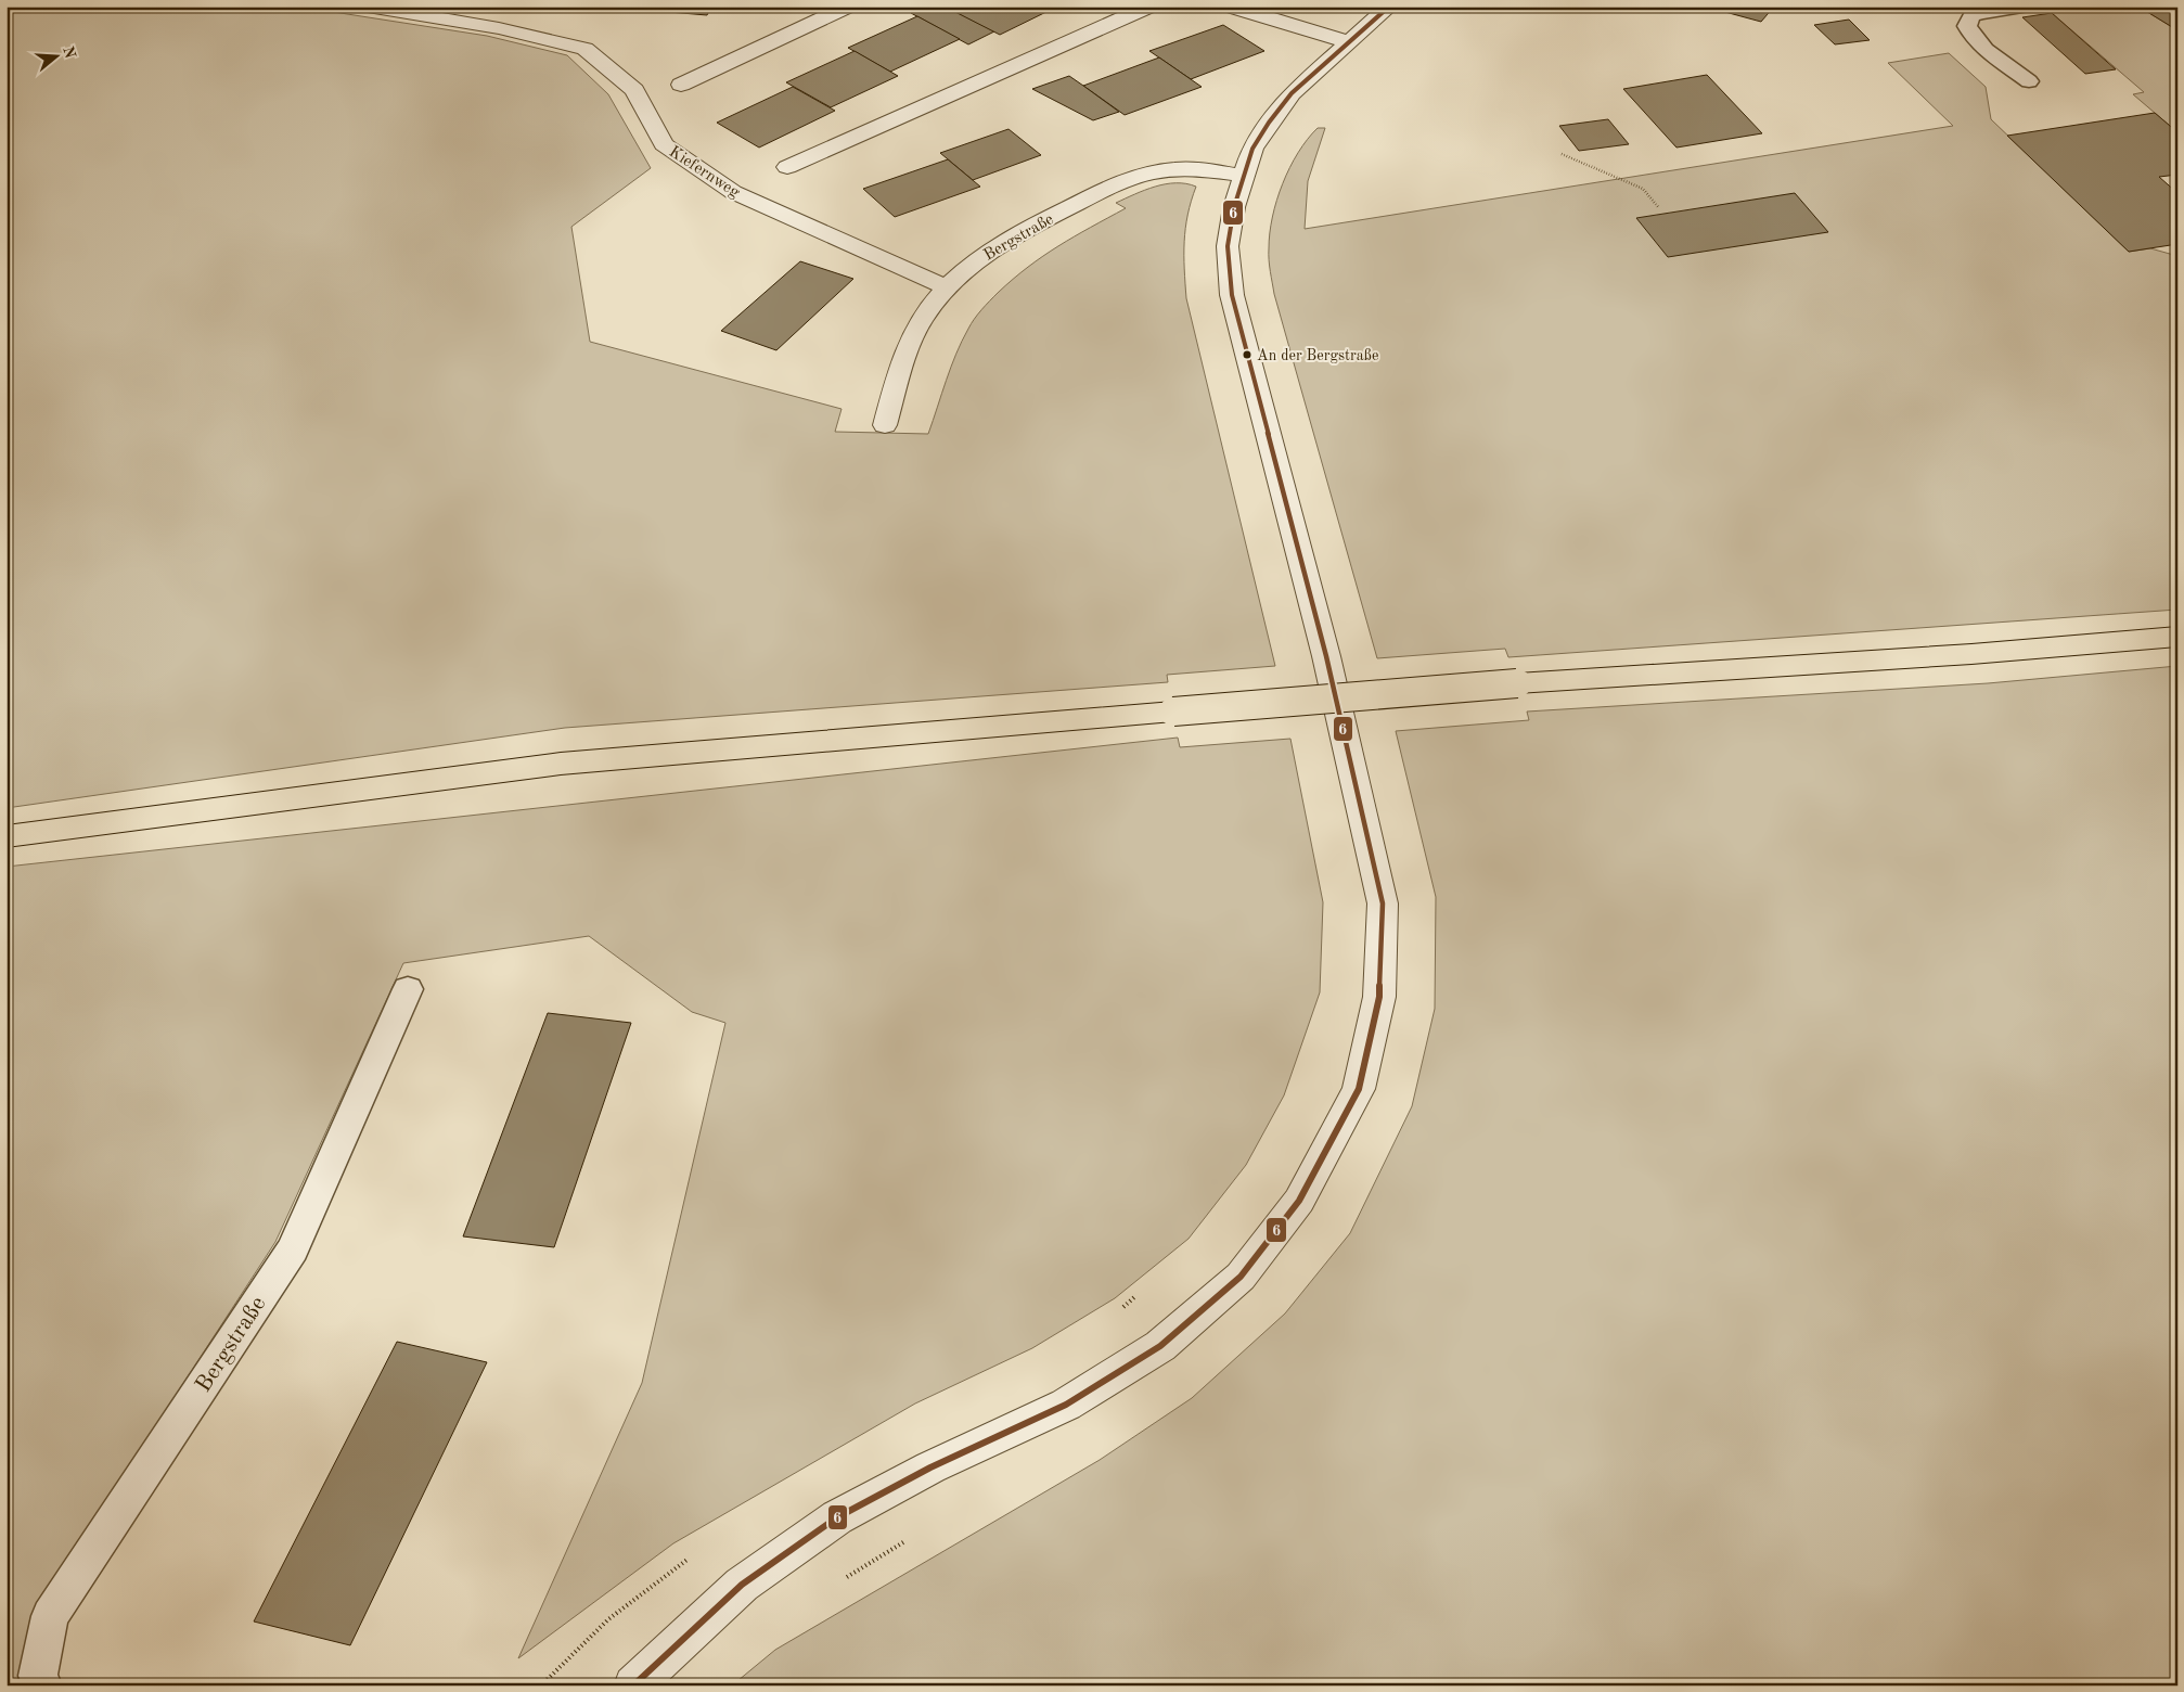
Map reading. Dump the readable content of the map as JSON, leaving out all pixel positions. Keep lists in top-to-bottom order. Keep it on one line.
{"streets":{"street":["Kiefernweg","Bergstraße"]},"crossings":[["Kiefernweg","Bergstraße"]],"places":["An der Bergstraße"],"lines":["transit line 6"],"north":"right"}
